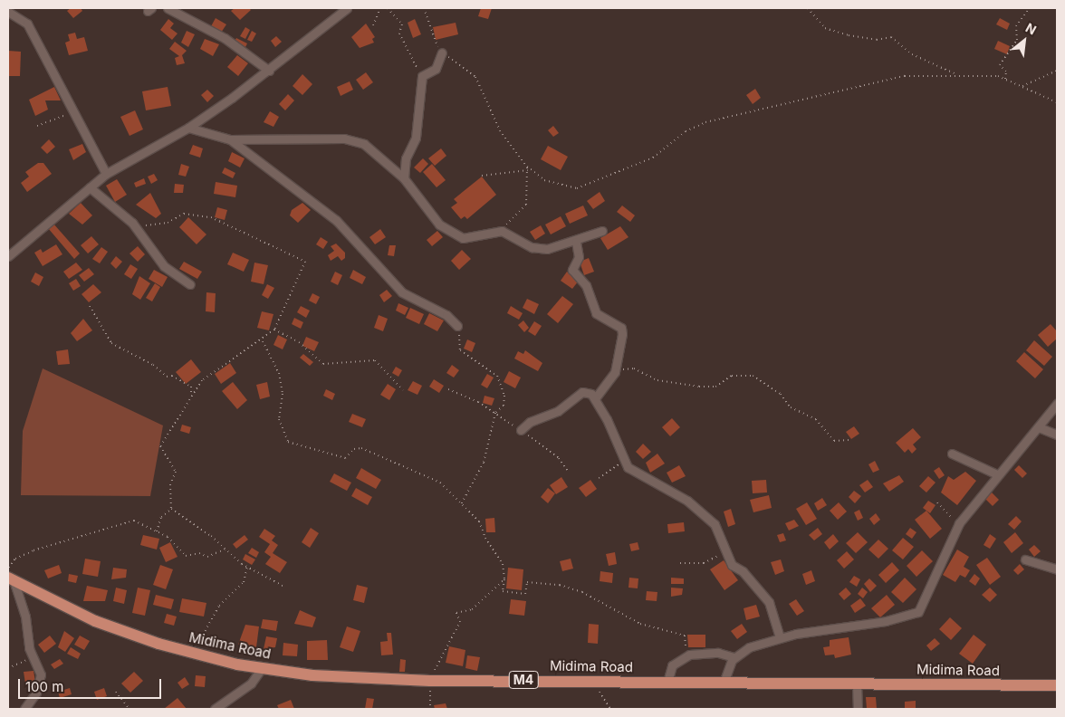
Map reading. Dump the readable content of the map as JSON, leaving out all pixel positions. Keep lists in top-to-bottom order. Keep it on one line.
{"streets":{"main road":["Midima Road","M4"]},"scale_bar":"100 m","north":"top right"}
